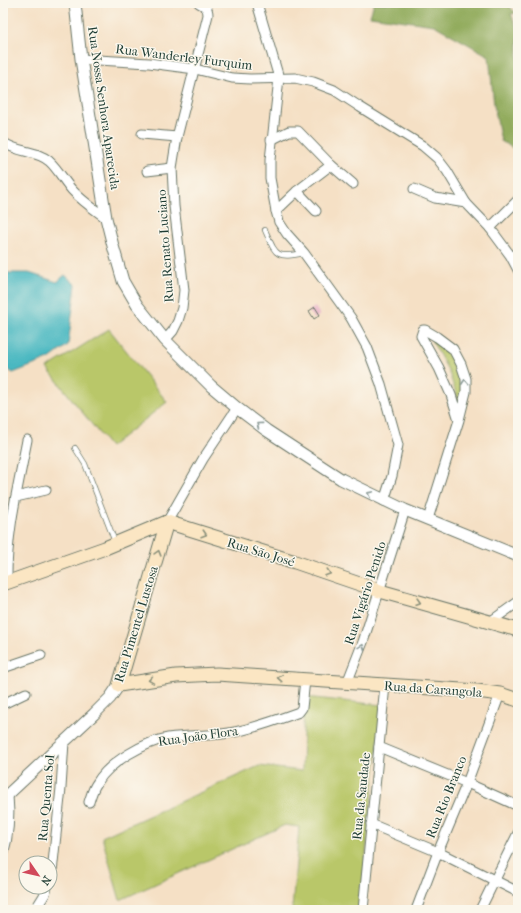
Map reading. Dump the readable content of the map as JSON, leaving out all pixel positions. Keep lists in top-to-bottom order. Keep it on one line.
{"streets":{"main road":["Rua São José","Rua Pimentel Lustosa","Rua da Carangola"],"street":["Rua Wanderley Furquim","Rua Nossa Senhora Aparecida","Rua Renato Luciano","Rua Vigário Penido","Rua João Flora","Rua da Saudade","Rua Rio Branco","Rua Quenta Sol"]},"crossings":[["Rua Wanderley Furquim","Rua Nossa Senhora Aparecida"],["Rua Wanderley Furquim","Rua Renato Luciano"],["Rua Nossa Senhora Aparecida","Rua Renato Luciano"],["Rua Nossa Senhora Aparecida","Rua Vigário Penido"],["Rua São José","Rua Vigário Penido"],["Rua São José","Rua Pimentel Lustosa"],["Rua Vigário Penido","Rua da Carangola"],["Rua Pimentel Lustosa","Rua Quenta Sol"],["Rua da Carangola","Rua da Saudade"],["Rua da Carangola","Rua Rio Branco"]],"one_way":["Rua São José","Rua Vigário Penido","Rua Pimentel Lustosa"],"north":"bottom right"}
